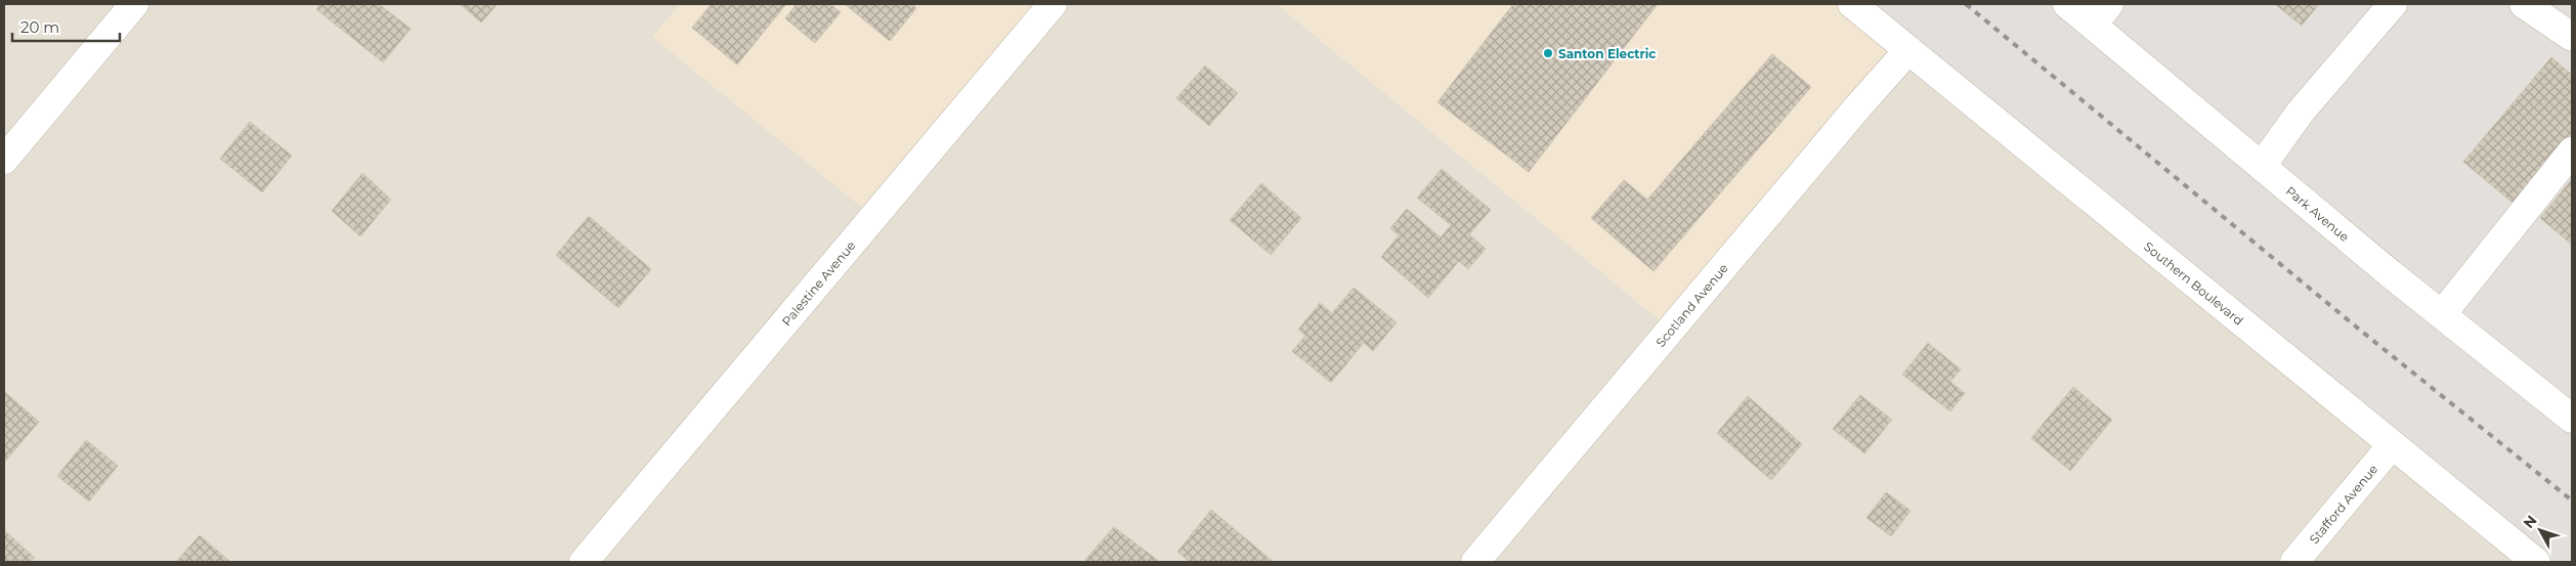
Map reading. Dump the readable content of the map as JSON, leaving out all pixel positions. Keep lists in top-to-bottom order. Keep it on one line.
{"streets":{"street":["Park Avenue","Palestine Avenue","Southern Boulevard","Scotland Avenue","Stafford Avenue"]},"crossings":[["Southern Boulevard","Scotland Avenue"],["Southern Boulevard","Stafford Avenue"]],"places":["Santon Electric"],"scale_bar":"20 m","north":"top left"}
